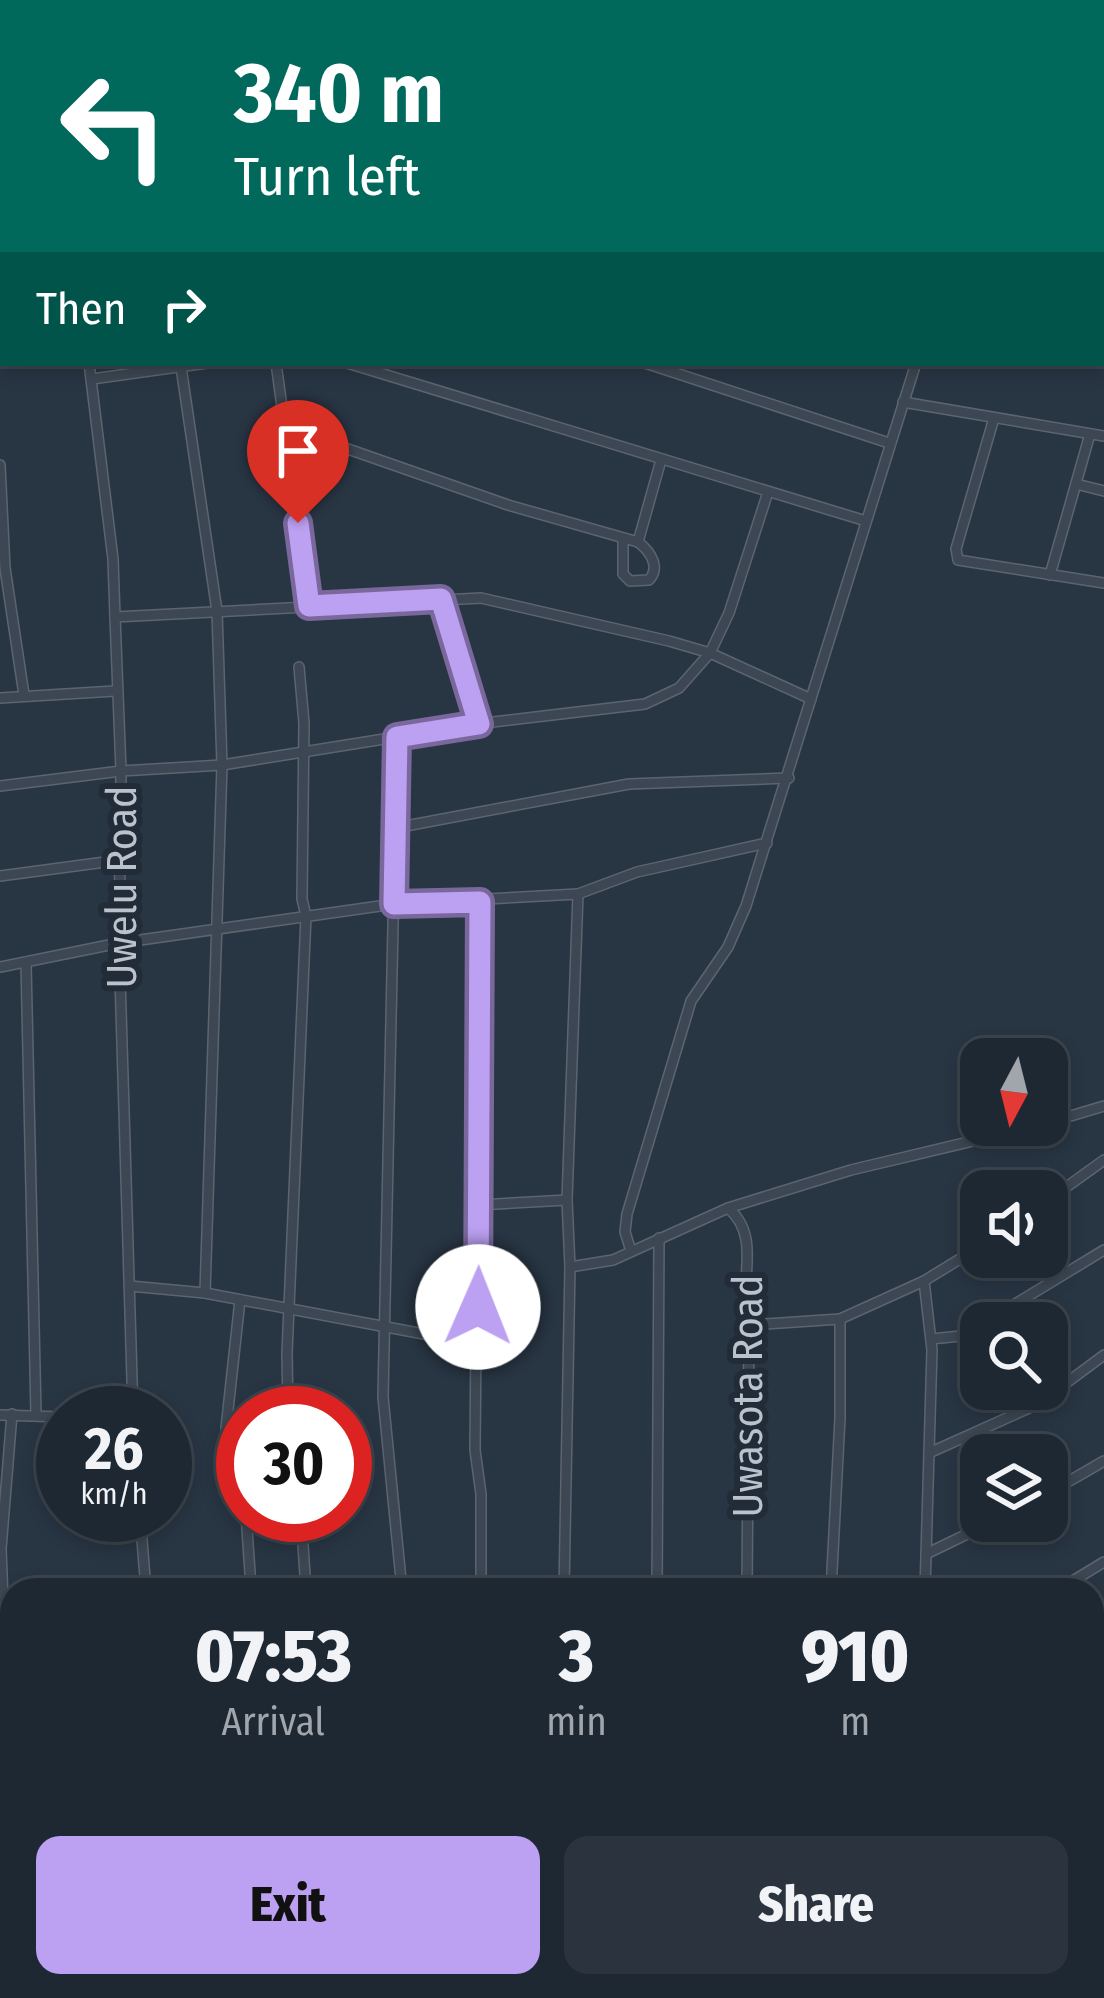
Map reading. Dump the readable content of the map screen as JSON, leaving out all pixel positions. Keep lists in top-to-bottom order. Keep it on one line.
{"streets":{"street":["Uwelu Road","Uwasota Road"]},"north":"bottom","page":{"turn":["340 m","Turn left"],"then":"Then","speed":"26 km/h","limit":"30","eta":["07:53","Arrival","3","min","910","m"],"buttons":["Exit","Share"]}}
